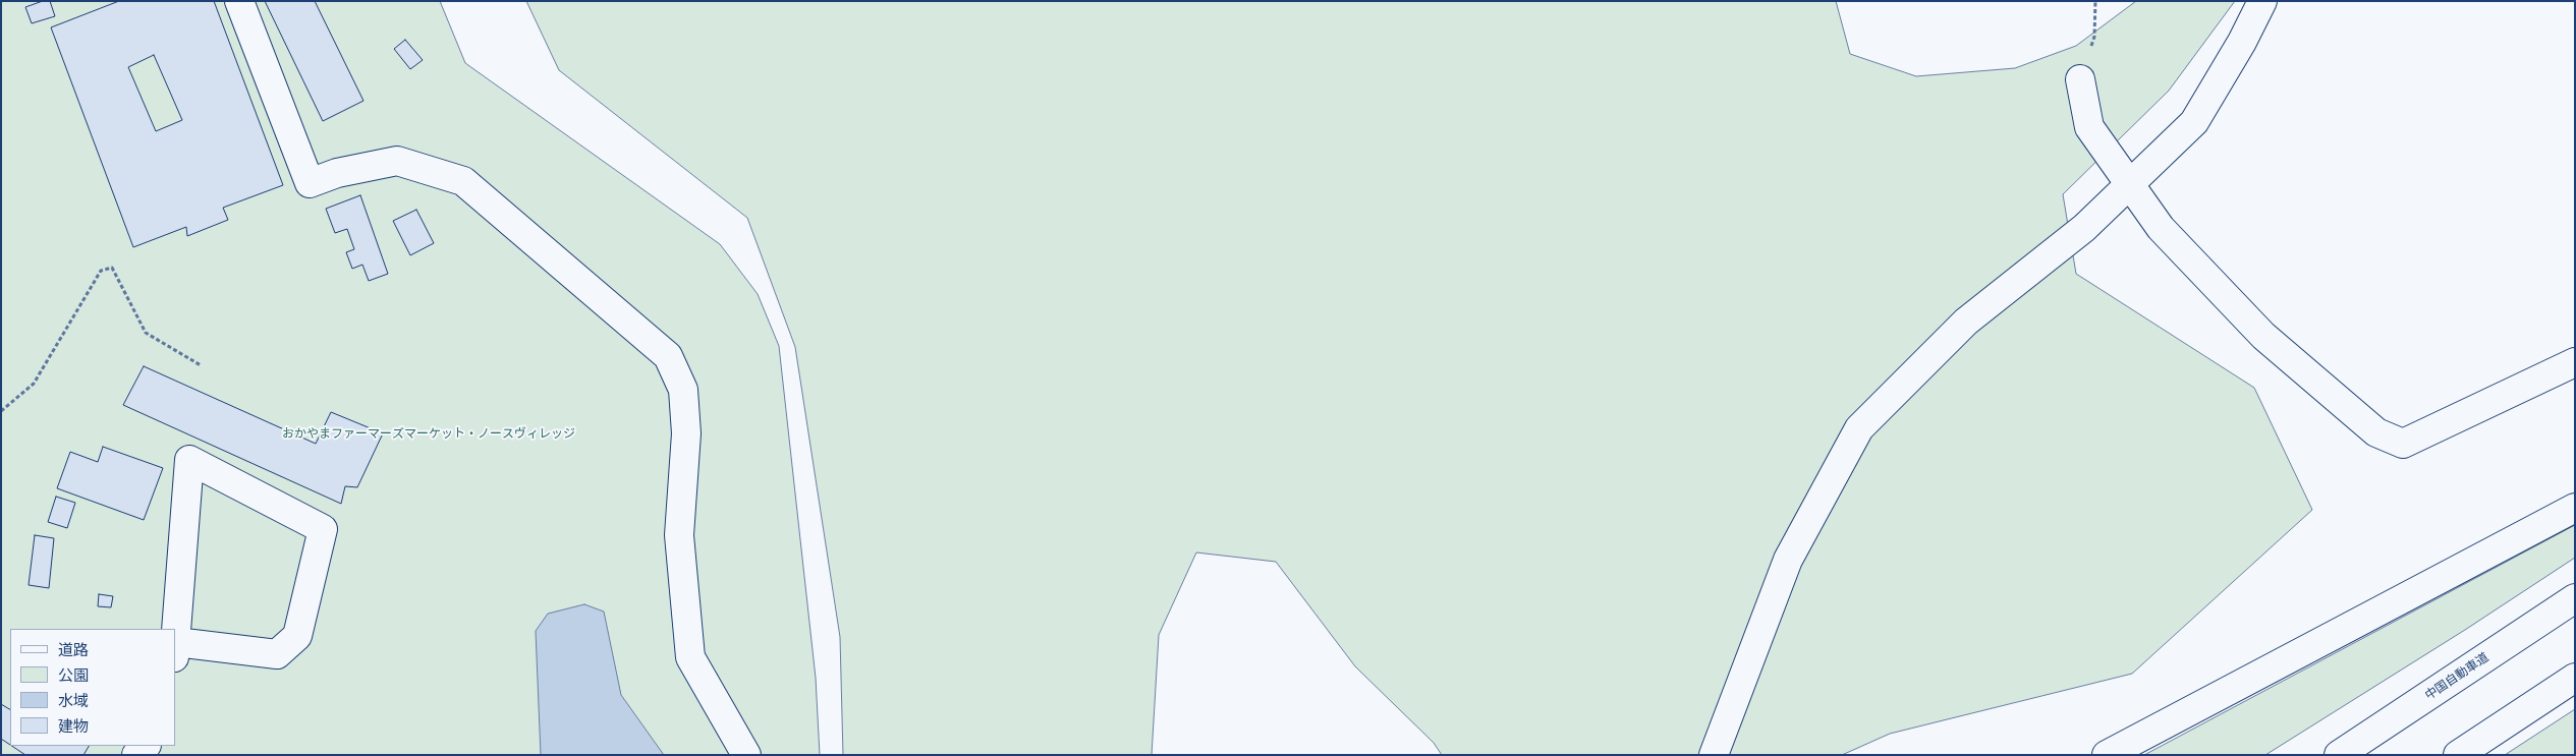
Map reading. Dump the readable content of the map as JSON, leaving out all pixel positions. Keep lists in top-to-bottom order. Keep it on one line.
{"streets":{"main road":["中国自動車道"]},"parks":["おかやまファーマーズマーケット・ノースヴィレッジ"],"legend":["道路","公園","水域","建物"]}
